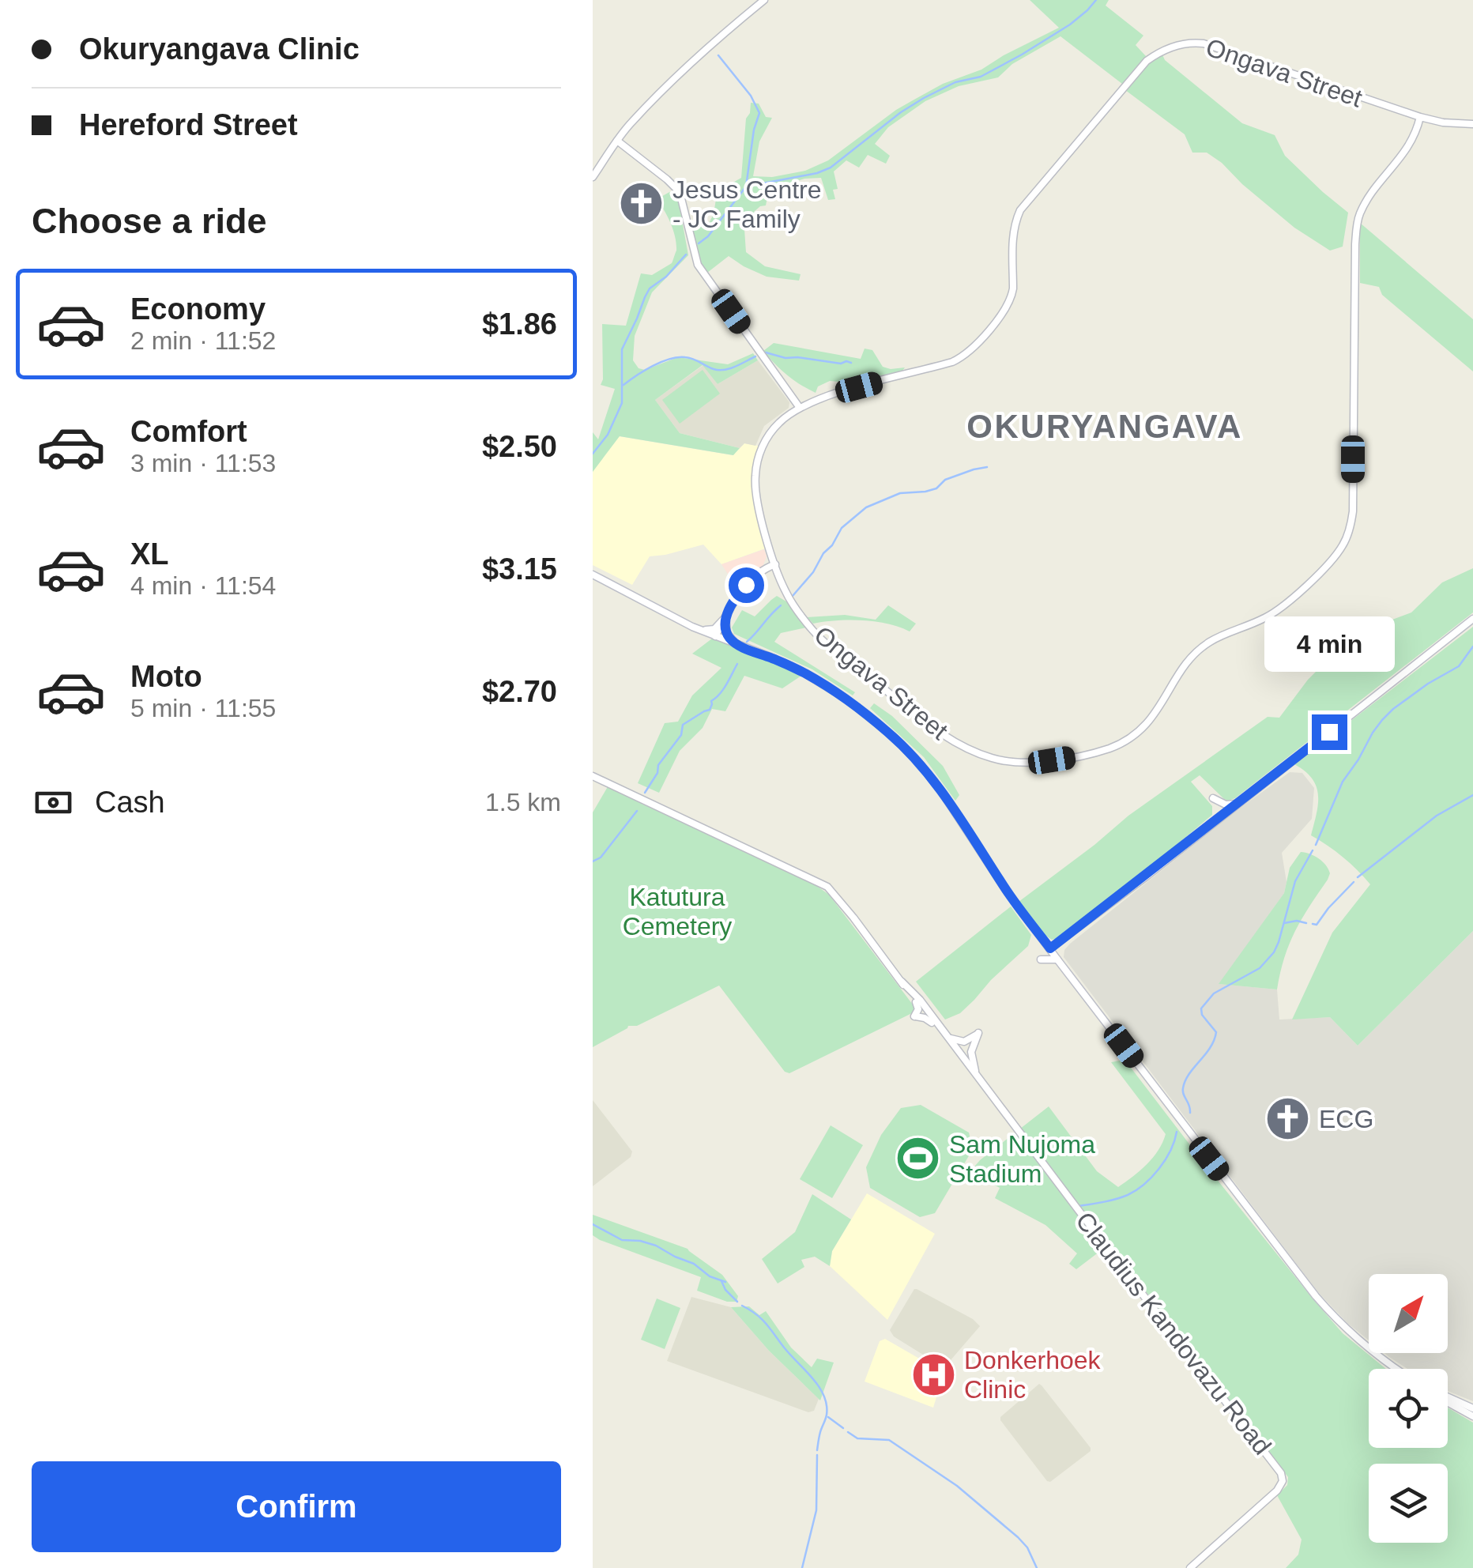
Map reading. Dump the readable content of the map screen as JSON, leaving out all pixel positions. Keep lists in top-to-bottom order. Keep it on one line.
{"streets":{"street":["Ongava Street","Claudius Kandovazu Road"]},"districts":["OKURYANGAVA"],"parks":["Katutura Cemetery"],"places":{"church":["Jesus Centre - JC Family","ECG"],"sports":["Sam Nujoma Stadium"],"hospital":["Donkerhoek Clinic"]},"north":"top right","page":{"banner":["Okuryangava Clinic","Hereford Street"],"heading":"Choose a ride","list":[{"name":"Economy","note":"2 min · 11:52","value":"$1.86"},{"name":"Comfort","note":"3 min · 11:53","value":"$2.50"},{"name":"XL","note":"4 min · 11:54","value":"$3.15"},{"name":"Moto","note":"5 min · 11:55","value":"$2.70"}],"bubble":"4 min","pay":["Cash","1.5 km"],"buttons":"Confirm"}}
